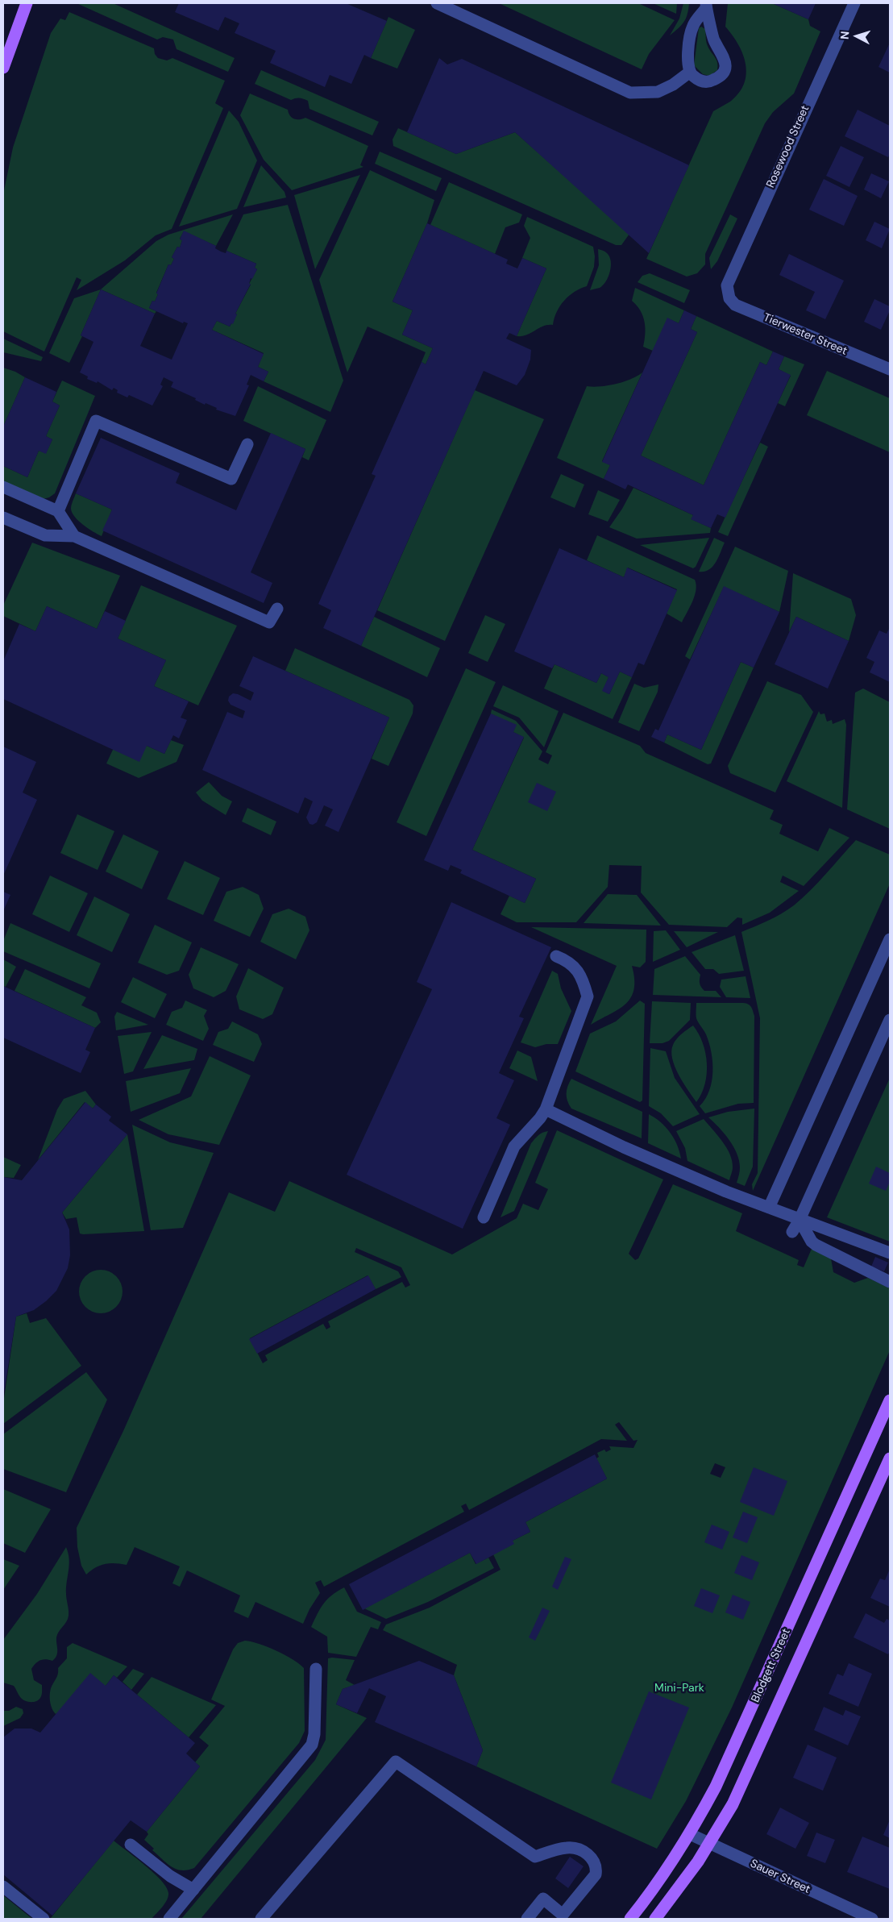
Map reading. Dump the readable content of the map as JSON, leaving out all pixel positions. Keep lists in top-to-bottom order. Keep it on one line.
{"streets":{"main road":["Blodgett Street"],"street":["Rosewood Street","Tierwester Street","Sauer Street"]},"crossings":[["Rosewood Street","Tierwester Street"],["Blodgett Street","Sauer Street"]],"parks":["Mini-Park"],"north":"left"}
